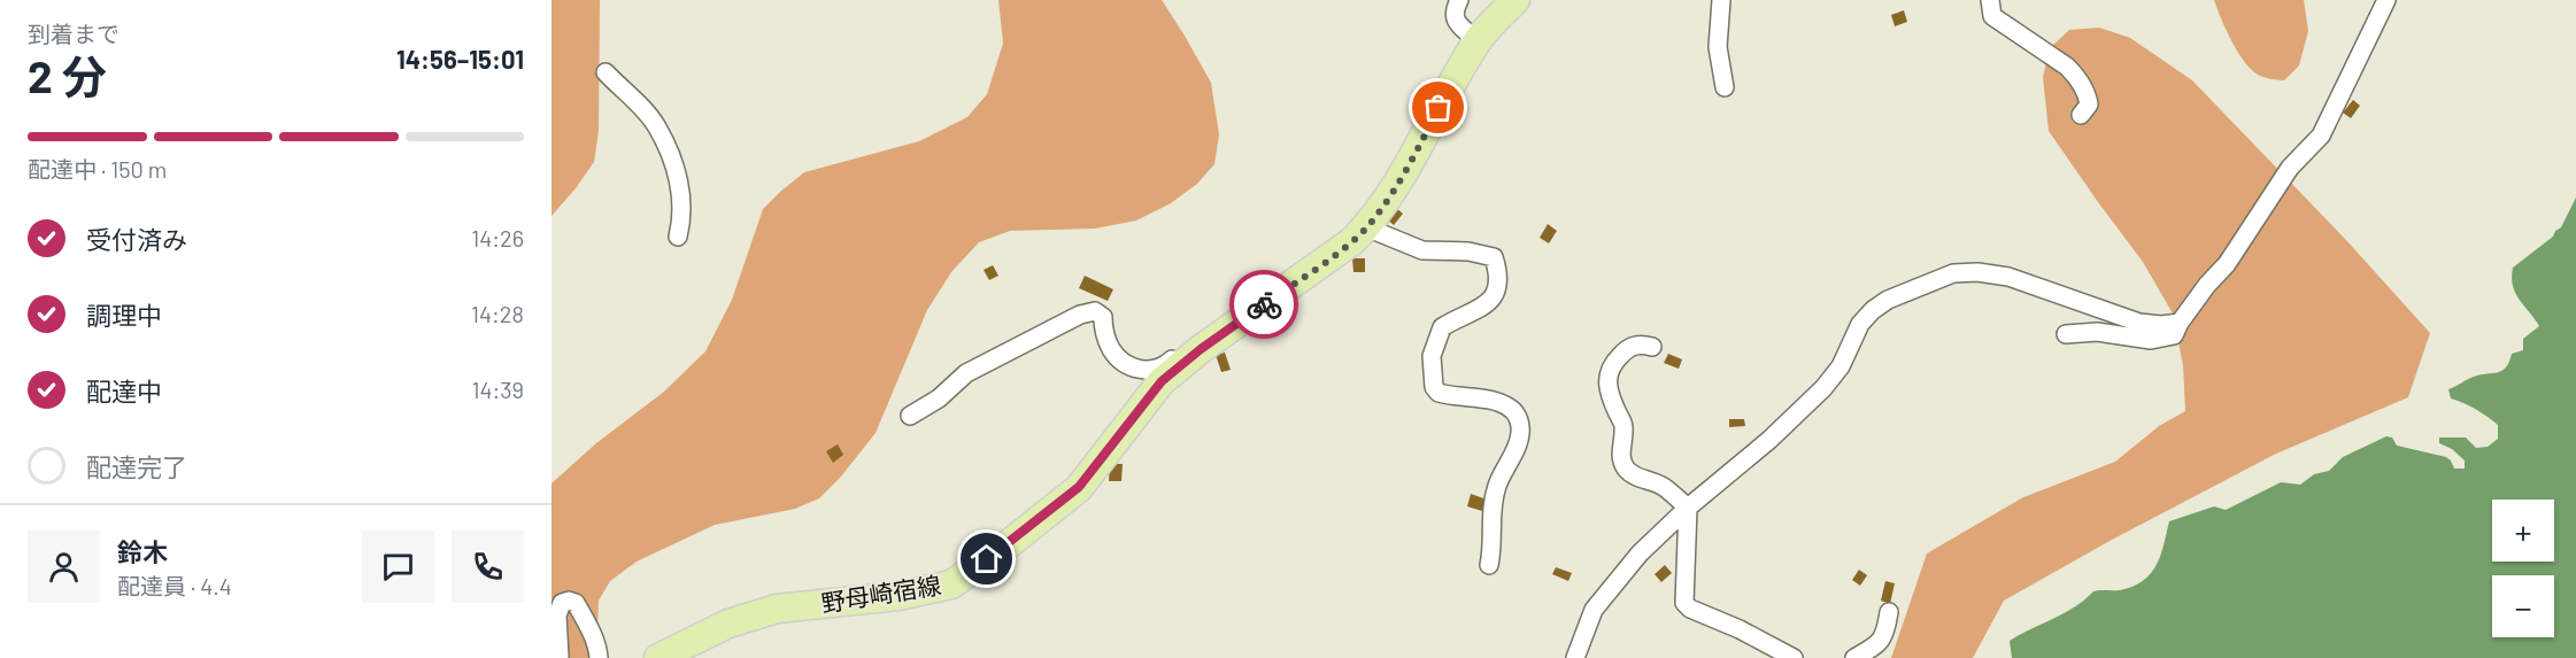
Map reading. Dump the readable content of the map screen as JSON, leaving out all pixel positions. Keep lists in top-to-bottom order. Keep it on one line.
{"streets":{"main road":["野母崎宿線"]},"page":{"heading":["2 分","到着まで","14:56–15:01"],"panel":["鈴木","配達員 · 4.4"],"bar":"配達中 · 150 m","list":[["受付済み","14:26"],["調理中","14:28"],["配達中","14:39"],"配達完了"],"map_buttons":["+","−"]}}
